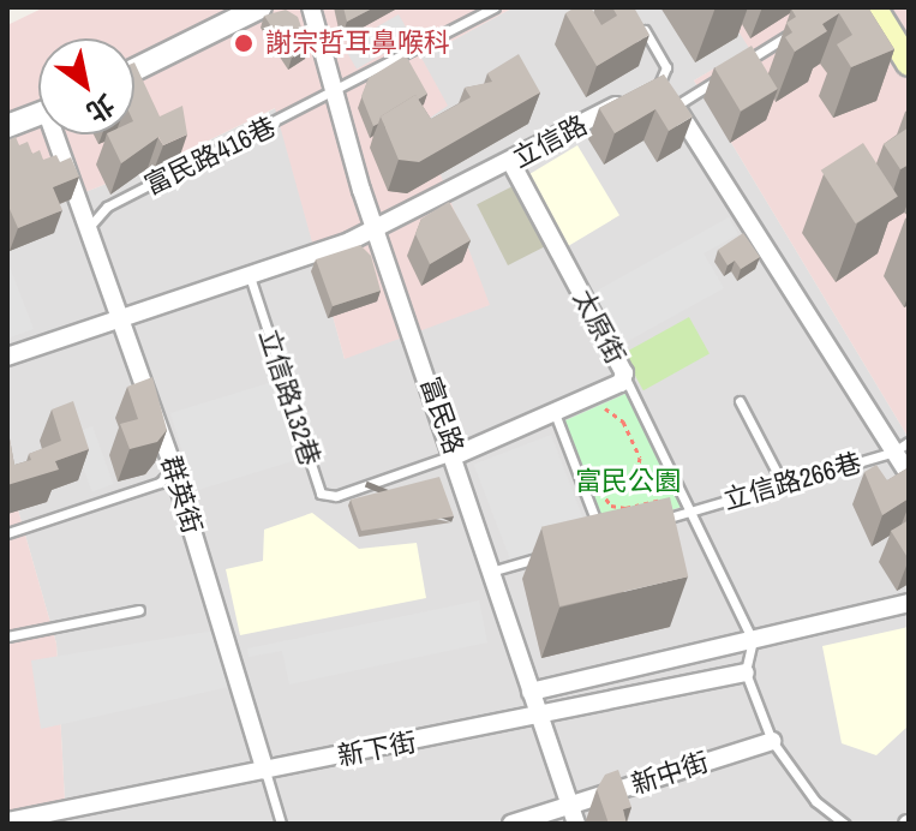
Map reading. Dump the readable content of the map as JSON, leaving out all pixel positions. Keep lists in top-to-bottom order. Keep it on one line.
{"streets":{"street":["立信路","太原街","富民路","群英街","新下街","新中街"],"lane":["富民路416巷","立信路132巷","立信路266巷"]},"crossings":[["立信路","太原街"],["立信路","立信路132巷"],["立信路","富民路"],["立信路","群英街"],["富民路416巷","富民路"],["富民路416巷","群英街"],["太原街","立信路132巷"],["太原街","富民路"],["立信路132巷","富民路"],["富民路","新下街"],["富民路","新中街"],["群英街","新下街"]],"parks":["富民公園"],"places":["謝宗哲耳鼻喉科"],"north":"bottom right"}
